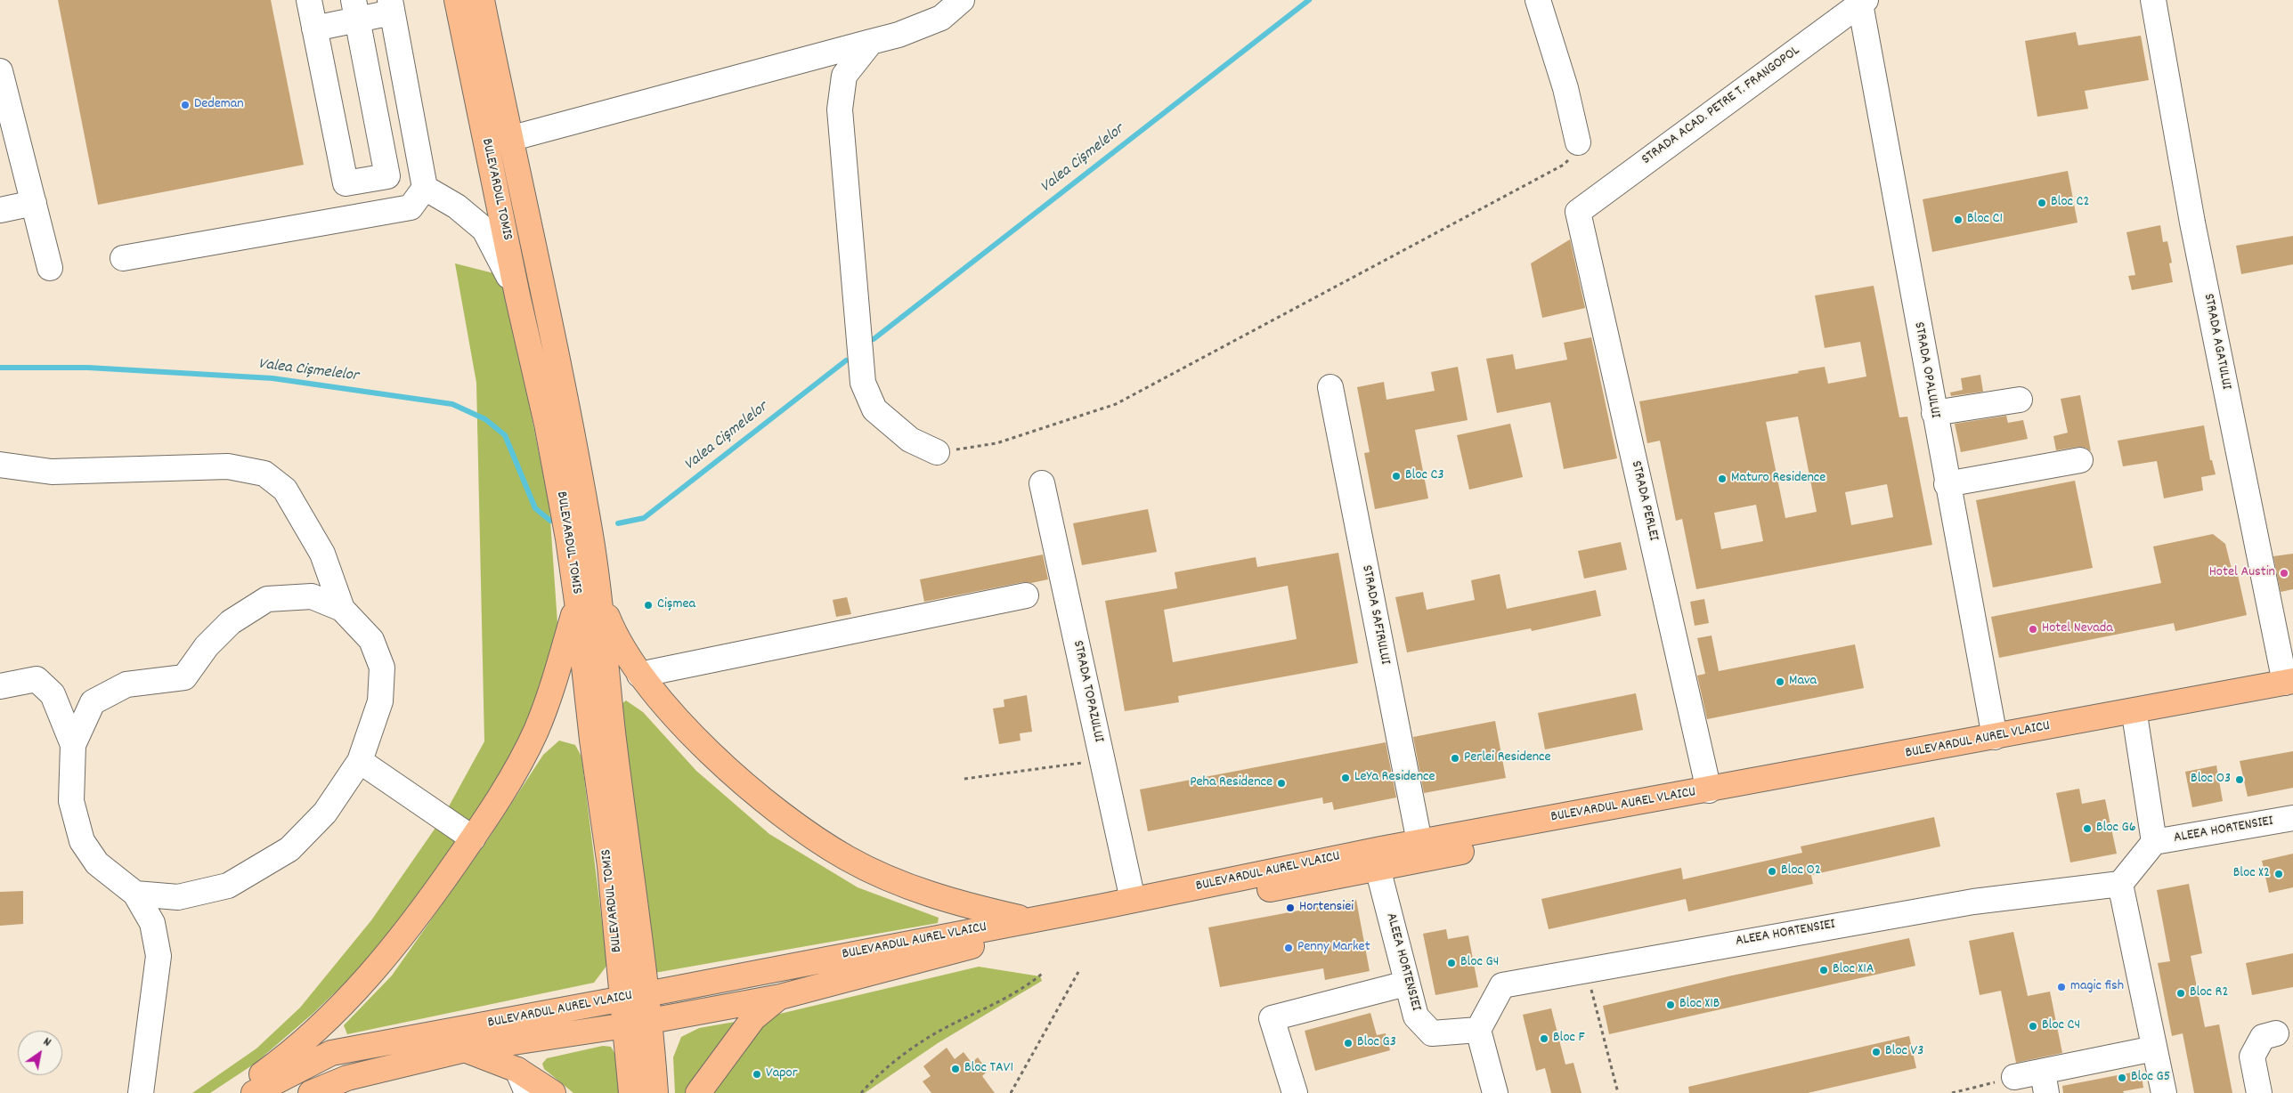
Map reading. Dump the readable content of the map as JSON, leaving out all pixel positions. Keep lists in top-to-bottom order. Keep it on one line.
{"streets":{"main road":["BULEVARDUL TOMIS","BULEVARDUL AUREL VLAICU"],"street":["STRADA ACAD. PETRE T. FRANGOPOL","STRADA AGATULUI","STRADA OPALULUI","STRADA PERLEI","STRADA SAFIRULUI","STRADA TOPAZULUI","ALEEA HORTENSIEI"]},"crossings":[["STRADA ACAD. PETRE T. FRANGOPOL","STRADA OPALULUI"],["STRADA ACAD. PETRE T. FRANGOPOL","STRADA PERLEI"],["BULEVARDUL TOMIS","BULEVARDUL AUREL VLAICU"],["STRADA AGATULUI","BULEVARDUL AUREL VLAICU"],["STRADA OPALULUI","BULEVARDUL AUREL VLAICU"],["STRADA PERLEI","BULEVARDUL AUREL VLAICU"],["STRADA SAFIRULUI","BULEVARDUL AUREL VLAICU"],["STRADA TOPAZULUI","BULEVARDUL AUREL VLAICU"],["BULEVARDUL AUREL VLAICU","ALEEA HORTENSIEI"]],"water":["Valea Cișmelelor"],"places":["Dedeman","Bloc C2","Bloc C1","Bloc C3","Maturo Residence","Hotel Austin","Cișmea","Hotel Nevada","Mava","Perlei Residence","LeYa Residence","Bloc O3","Peha Residence","Bloc G6","Bloc O2","Bloc X2","Hortensiei","Penny Market","Bloc G4","Bloc X1A","magic fish","Bloc R2","Bloc X1B","Bloc C4","Bloc F","Bloc G3","Bloc V3","Bloc TAV1","Vapor","Bloc G5"],"north":"top right"}
